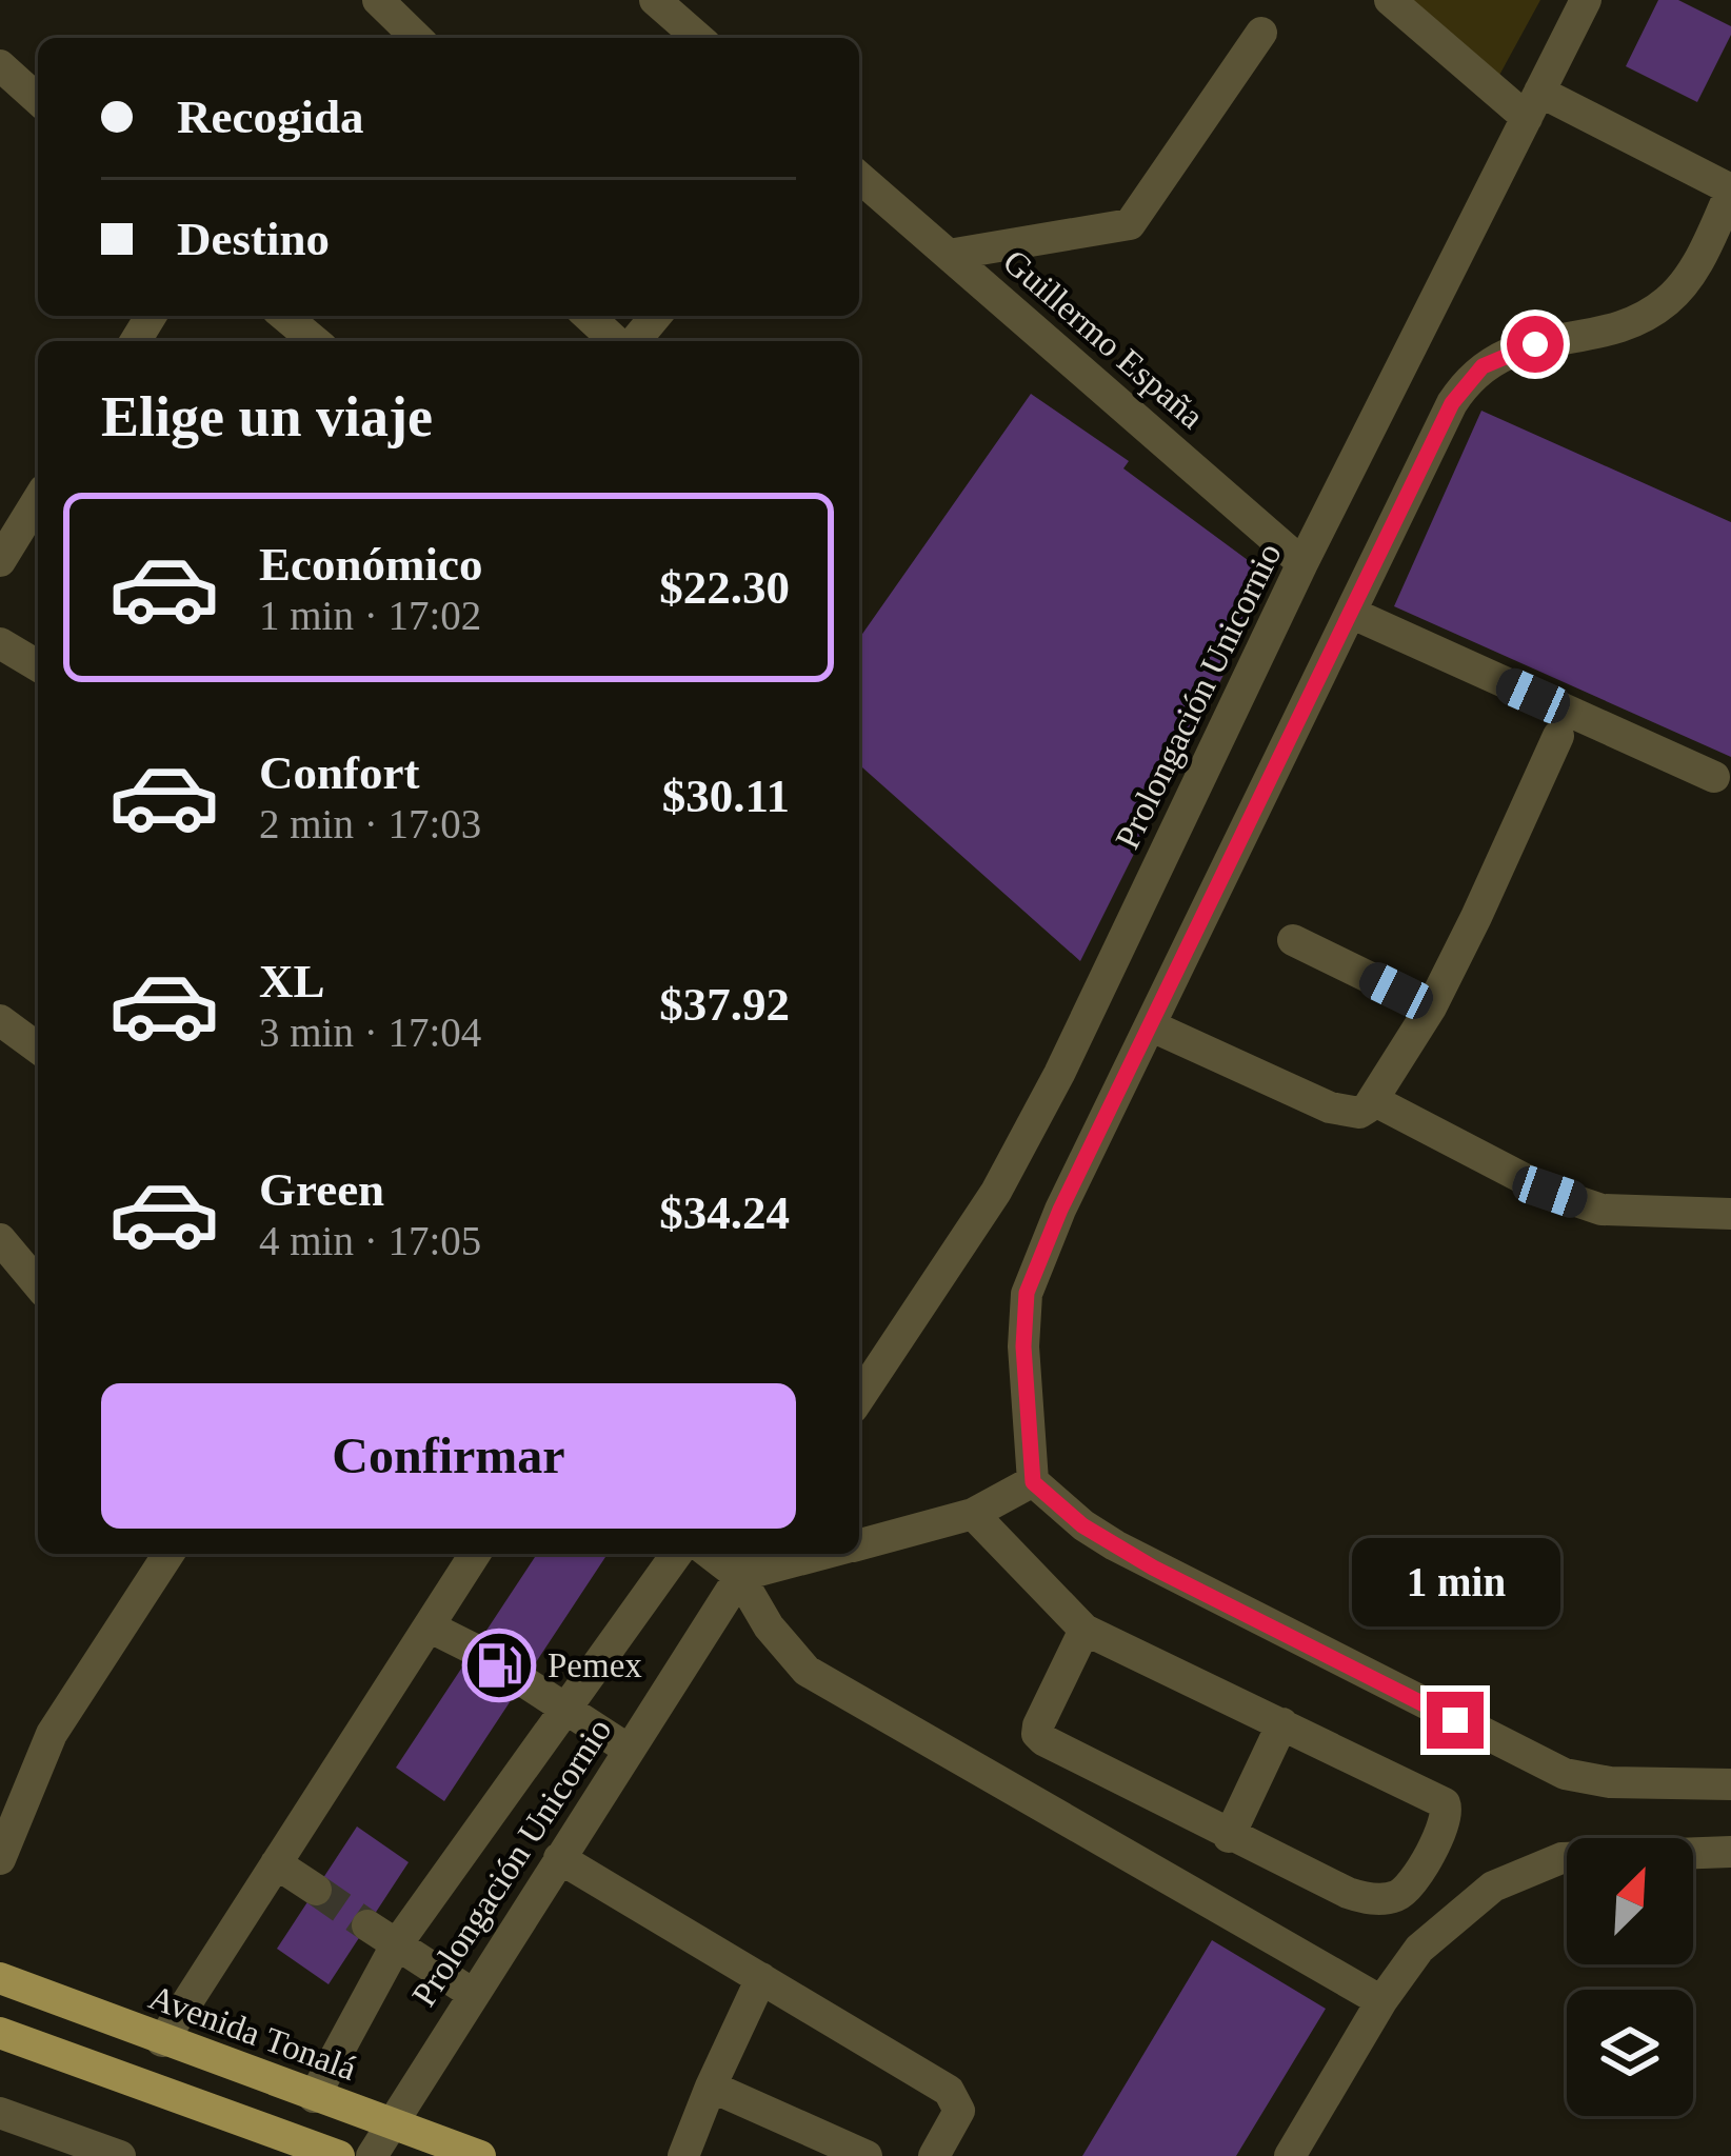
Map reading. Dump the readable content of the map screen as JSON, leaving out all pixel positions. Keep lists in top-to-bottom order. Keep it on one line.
{"streets":{"main road":["Avenida Tonalá"],"street":["Guillermo España","Prolongación Unicornio"]},"crossings":[["Guillermo España","Prolongación Unicornio"],["Prolongación Unicornio","Avenida Tonalá"]],"places":{"fuel station":["Pemex"]},"north":"top right","page":{"banner":["Recogida","Destino"],"heading":"Elige un viaje","list":[{"name":"Económico","note":"1 min · 17:02","value":"$22.30"},{"name":"Confort","note":"2 min · 17:03","value":"$30.11"},{"name":"XL","note":"3 min · 17:04","value":"$37.92"},{"name":"Green","note":"4 min · 17:05","value":"$34.24"}],"buttons":"Confirmar","bubble":"1 min"}}
